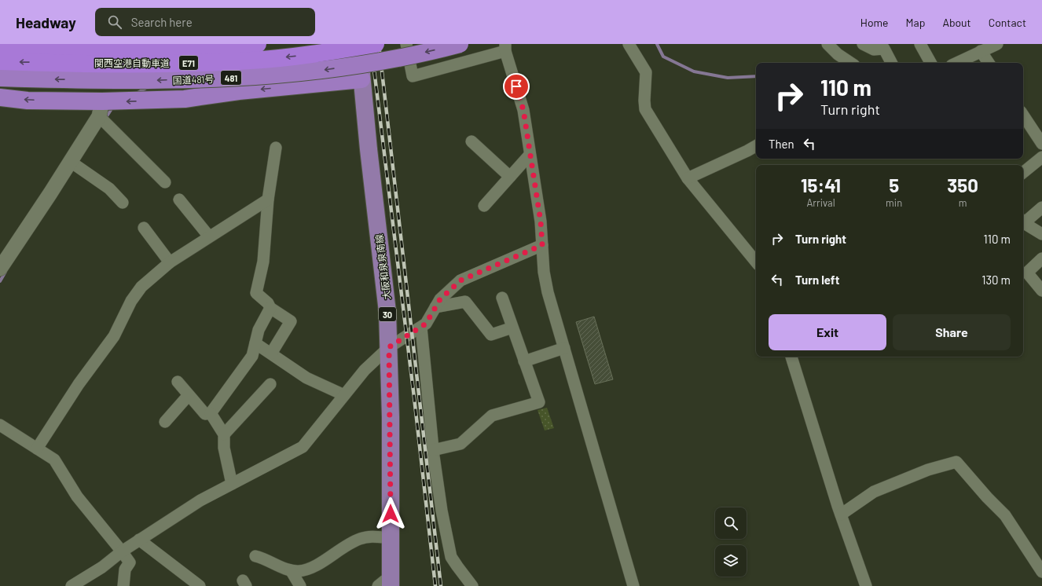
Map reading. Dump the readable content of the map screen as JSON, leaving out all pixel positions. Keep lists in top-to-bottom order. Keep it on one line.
{"streets":{"highway":["関西空港自動車道","E71","481","国道481号"],"main road":["大阪和泉泉南線","30"]},"crossings":[["481","大阪和泉泉南線"]],"page":{"header":"Headway","search":"Search here","nav":["Home","Map","About","Contact"],"turn":["110 m","Turn right"],"then":"Then","eta":["15:41","Arrival","5","min","350","m"],"list":[{"name":"Turn right","value":"110 m"},{"name":"Turn left","value":"130 m"}],"buttons":["Exit","Share"]}}
